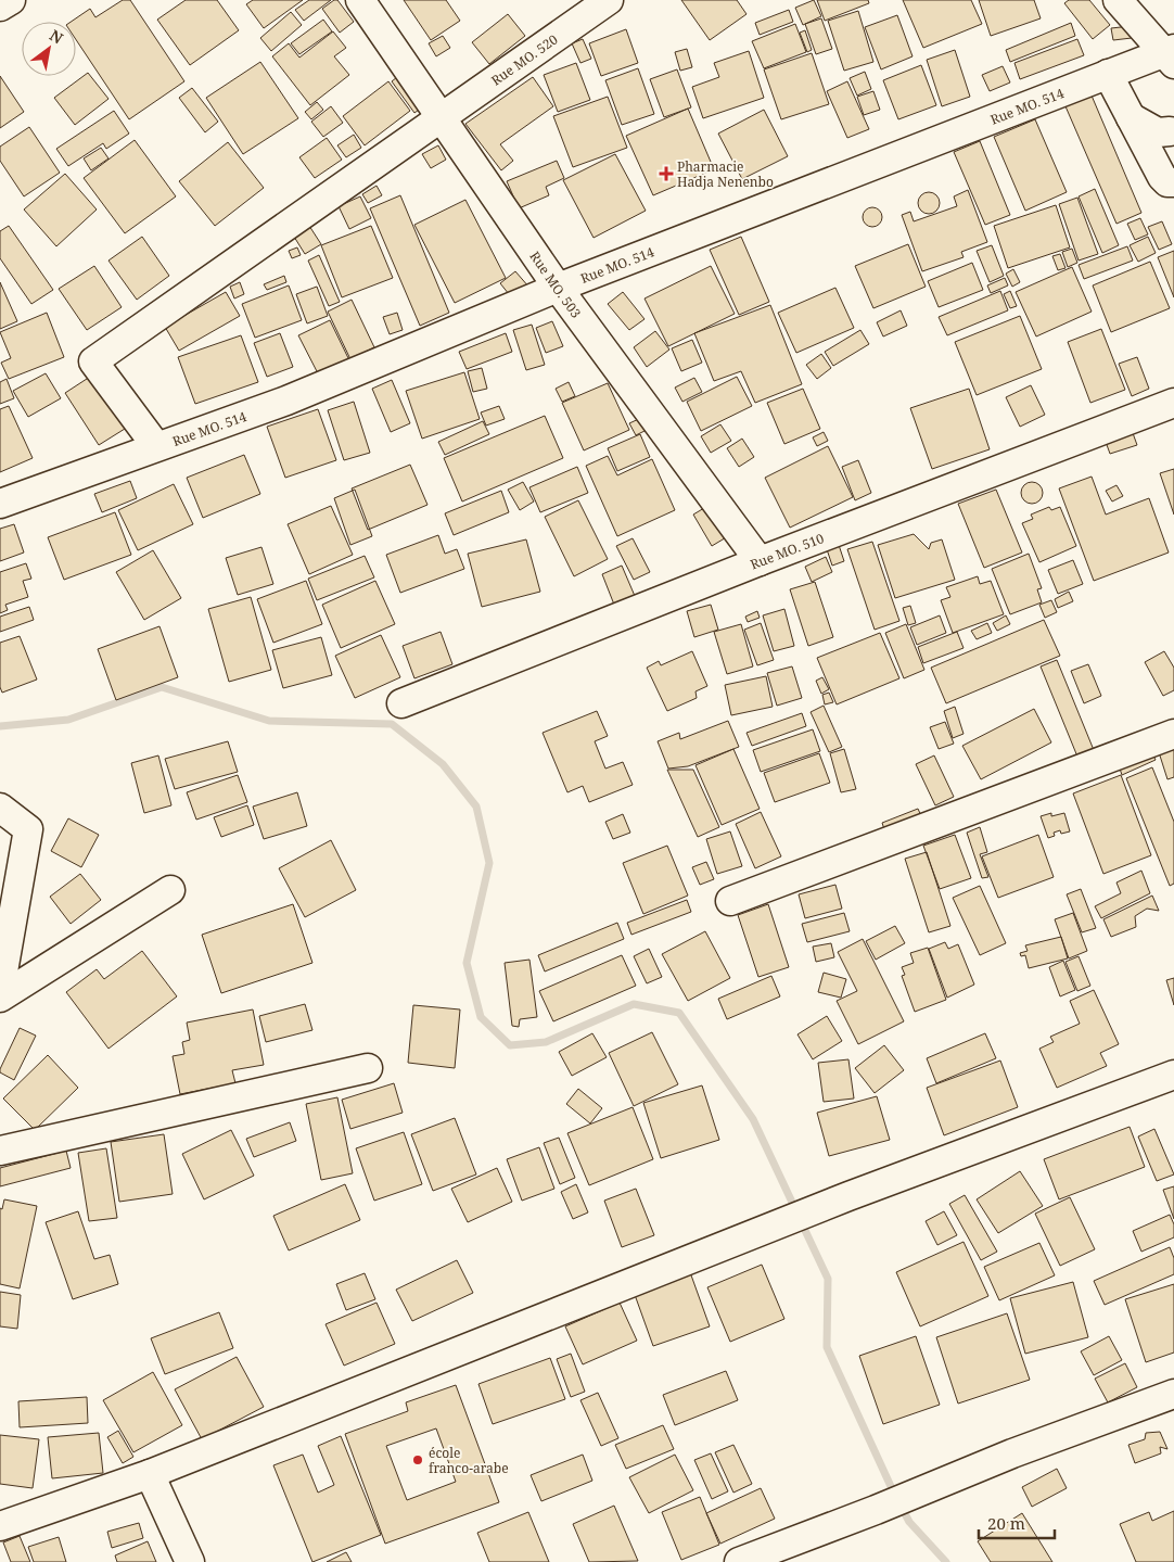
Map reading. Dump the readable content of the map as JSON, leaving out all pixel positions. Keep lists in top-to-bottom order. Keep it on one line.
{"streets":{"street":["Rue MO. 520","Rue MO. 514","Rue MO. 503","Rue MO. 510"]},"crossings":[["Rue MO. 520","Rue MO. 514"],["Rue MO. 520","Rue MO. 503"],["Rue MO. 514","Rue MO. 503"],["Rue MO. 503","Rue MO. 510"]],"places":{"health":["Pharmacie Hadja Nenenbo"],"other":["école franco-arabe"]},"scale_bar":"20 m","north":"top right"}
